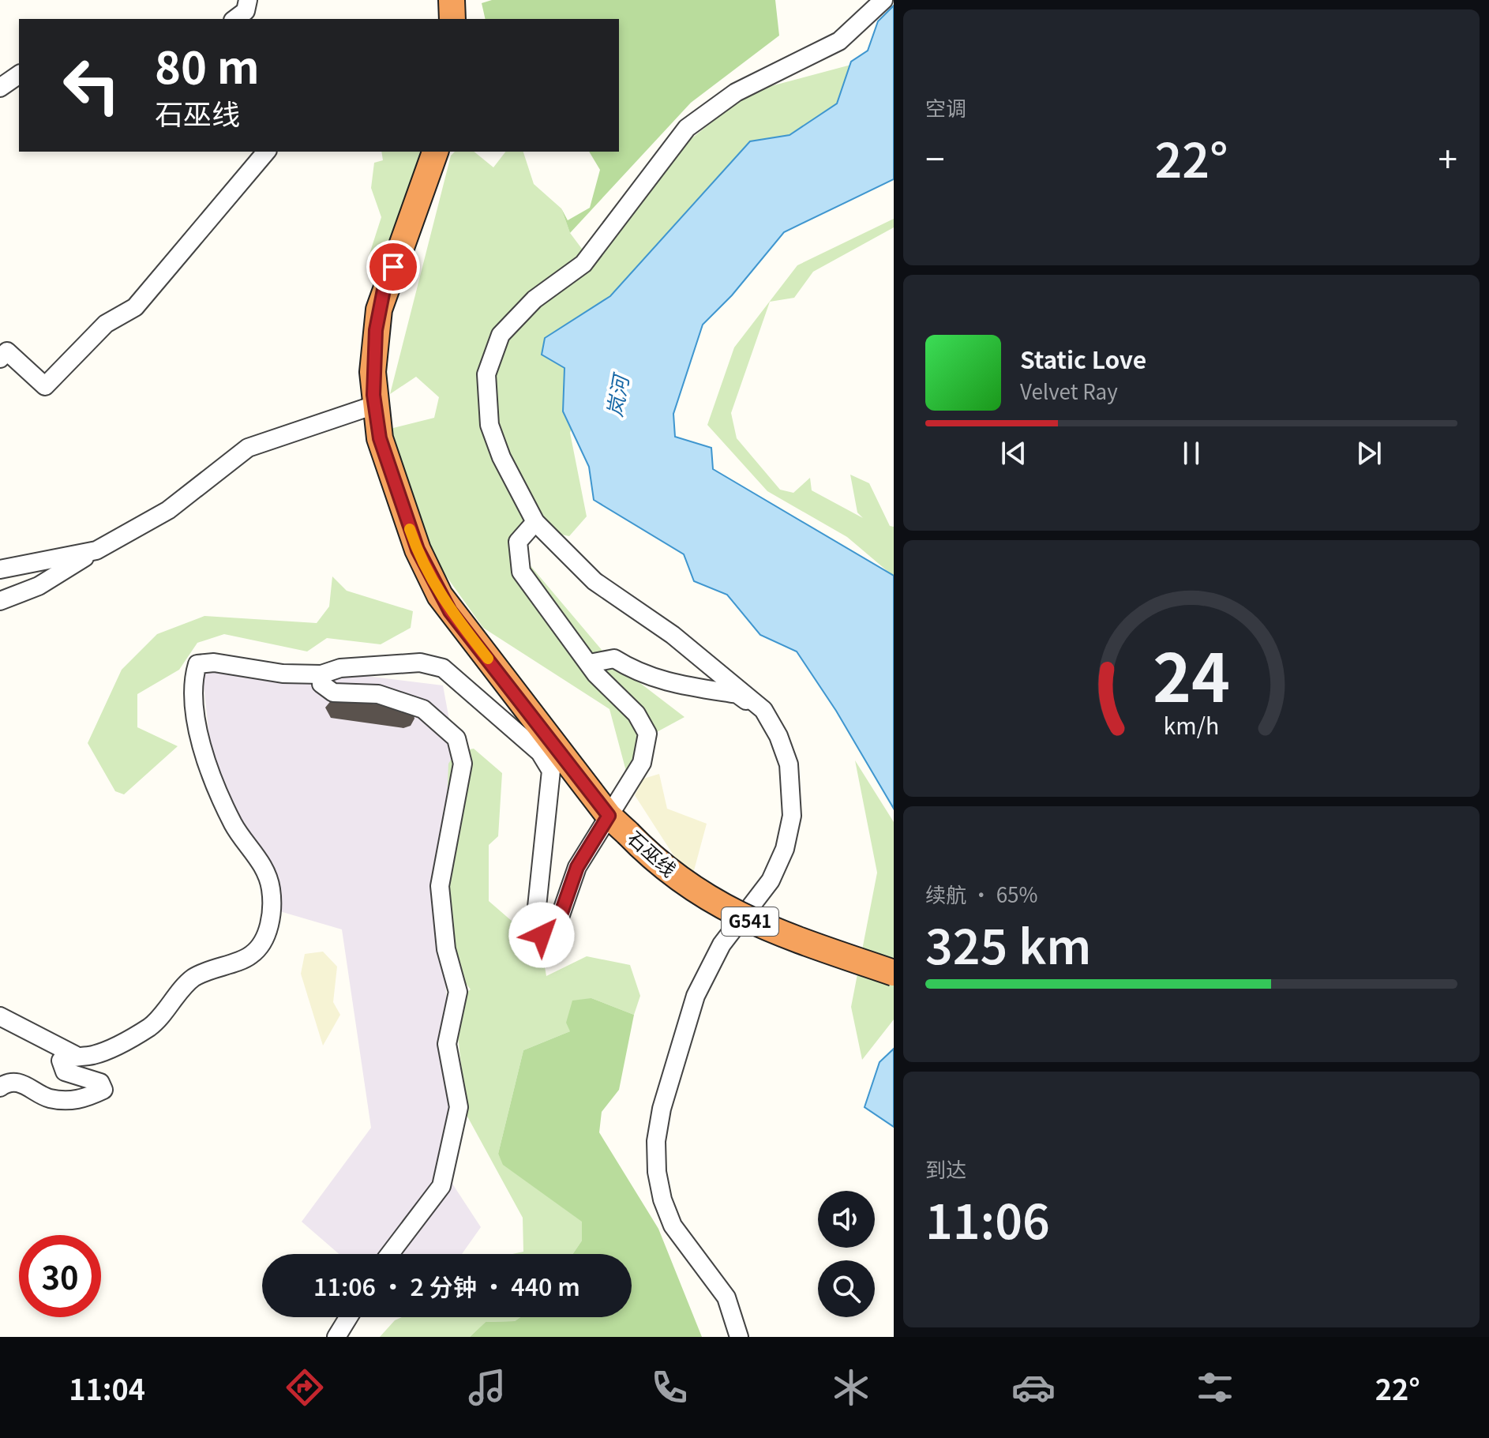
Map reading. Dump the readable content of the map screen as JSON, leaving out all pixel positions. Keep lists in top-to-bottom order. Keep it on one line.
{"streets":{"highway":["石巫线","G541"]},"water":["岚河"],"page":{"tile":["空调",["续航 · 65%","325 km"],["到达","11:06"]],"turn":["80 m","石巫线"],"heat":["−","22°","+"],"song":["Static Love","Velvet Ray"],"limit":"30","trip":"11:06 · 2 分钟 · 440 m","tabs":["11:04","22°"],"gauge":["24","km/h"]}}
